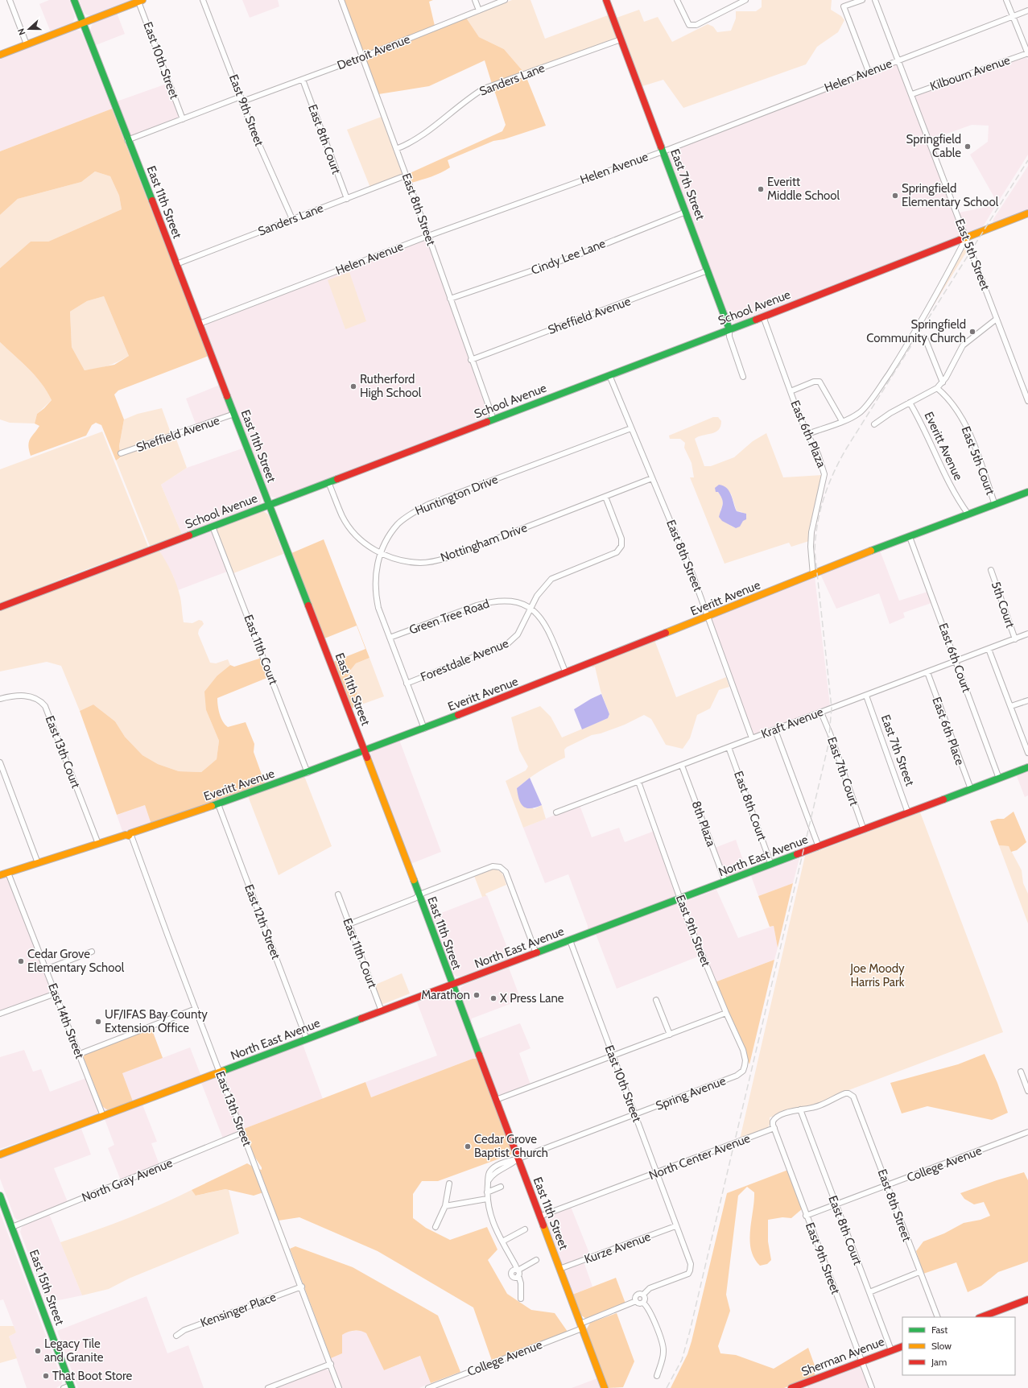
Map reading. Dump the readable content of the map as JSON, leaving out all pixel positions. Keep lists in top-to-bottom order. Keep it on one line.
{"streets":{"street":["Detroit Avenue","East 10th Street","Kilbourn Avenue","Helen Avenue","Sanders Lane","East 9th Street","East 8th Court","East 7th Street","East 11th Street","East 8th Street","East 5th Street","Cindy Lee Lane","School Avenue","Sheffield Avenue","East 6th Plaza","Everitt Avenue","East 5th Court","Huntington Drive","Nottingham Drive","5th Court","Green Tree Road","East 11th Court","East 6th Court","Forestdale Avenue","Kraft Avenue","East 6th Place","East 13th Court","East 7th Court","8th Plaza","North East Avenue","East 12th Street","East 14th Street","Spring Avenue","East 13th Street","North Center Avenue","College Avenue","North Gray Avenue","Kurze Avenue","East 15th Street","Kensinger Place","Sherman Avenue"]},"crossings":[["Detroit Avenue","East 10th Street"],["Detroit Avenue","East 9th Street"],["Detroit Avenue","East 8th Court"],["Detroit Avenue","East 11th Street"],["Detroit Avenue","East 8th Street"],["East 10th Street","North East Avenue"],["East 10th Street","Spring Avenue"],["East 10th Street","North Center Avenue"],["East 10th Street","College Avenue"],["East 10th Street","Kurze Avenue"],["Kilbourn Avenue","East 5th Street"],["Helen Avenue","East 7th Street"],["Helen Avenue","East 11th Street"],["Helen Avenue","East 8th Street"],["Helen Avenue","East 5th Street"],["Sanders Lane","East 9th Street"],["Sanders Lane","East 8th Court"],["Sanders Lane","East 7th Street"],["Sanders Lane","East 11th Street"],["Sanders Lane","East 8th Street"],["East 9th Street","Kraft Avenue"],["East 9th Street","North East Avenue"],["East 9th Street","Spring Avenue"],["East 9th Street","North Center Avenue"],["East 9th Street","College Avenue"],["East 9th Street","Sherman Avenue"],["East 8th Court","East 8th Street"],["East 8th Court","Kraft Avenue"],["East 8th Court","North East Avenue"],["East 8th Court","College Avenue"],["East 8th Court","Sherman Avenue"],["East 7th Street","Cindy Lee Lane"],["East 7th Street","School Avenue"],["East 7th Street","Sheffield Avenue"],["East 7th Street","Kraft Avenue"],["East 7th Street","North East Avenue"],["East 11th Street","School Avenue"],["East 11th Street","Sheffield Avenue"],["East 11th Street","Everitt Avenue"],["East 11th Street","North East Avenue"],["East 11th Street","Spring Avenue"],["East 11th Street","North Center Avenue"],["East 11th Street","College Avenue"],["East 11th Street","Kurze Avenue"],["East 8th Street","Cindy Lee Lane"],["East 8th Street","School Avenue"],["East 8th Street","Sheffield Avenue"],["East 8th Street","Everitt Avenue"],["East 8th Street","Huntington Drive"],["East 8th Street","Nottingham Drive"],["East 8th Street","Kraft Avenue"],["East 8th Street","College Avenue"],["East 5th Street","School Avenue"],["School Avenue","East 6th Plaza"],["School Avenue","Nottingham Drive"],["School Avenue","East 11th Court"],["East 6th Plaza","Everitt Avenue"],["Everitt Avenue","East 5th Court"],["Everitt Avenue","Huntington Drive"],["Everitt Avenue","Green Tree Road"],["Everitt Avenue","East 11th Court"],["Everitt Avenue","East 6th Court"],["Everitt Avenue","East 13th Court"],["Everitt Avenue","East 12th Street"],["Everitt Avenue","East 14th Street"],["Everitt Avenue","East 13th Street"],["Huntington Drive","Nottingham Drive"],["Huntington Drive","Green Tree Road"],["Huntington Drive","Forestdale Avenue"],["Nottingham Drive","Forestdale Avenue"],["5th Court","Kraft Avenue"],["Green Tree Road","Forestdale Avenue"],["East 11th Court","North East Avenue"],["East 6th Court","Kraft Avenue"],["East 6th Court","North East Avenue"],["Kraft Avenue","East 6th Place"],["Kraft Avenue","East 7th Court"],["Kraft Avenue","8th Plaza"],["East 6th Place","North East Avenue"],["East 7th Court","North East Avenue"],["8th Plaza","North East Avenue"],["North East Avenue","East 12th Street"],["North East Avenue","East 14th Street"],["North East Avenue","East 13th Street"],["East 13th Street","North Gray Avenue"],["East 13th Street","Kensinger Place"],["North Gray Avenue","East 15th Street"]],"parks":["Joe Moody Harris Park"],"places":["Springfield Cable","Everitt Middle School","Springfield Elementary School","Springfield Community Church","Rutherford High School","Cedar Grove Elementary School","Marathon","X Press Lane","UF/IFAS Bay County Extension Office","Cedar Grove Baptist Church","Legacy Tile and Granite","That Boot Store"],"legend":["Fast","Slow","Jam"],"north":"left"}
